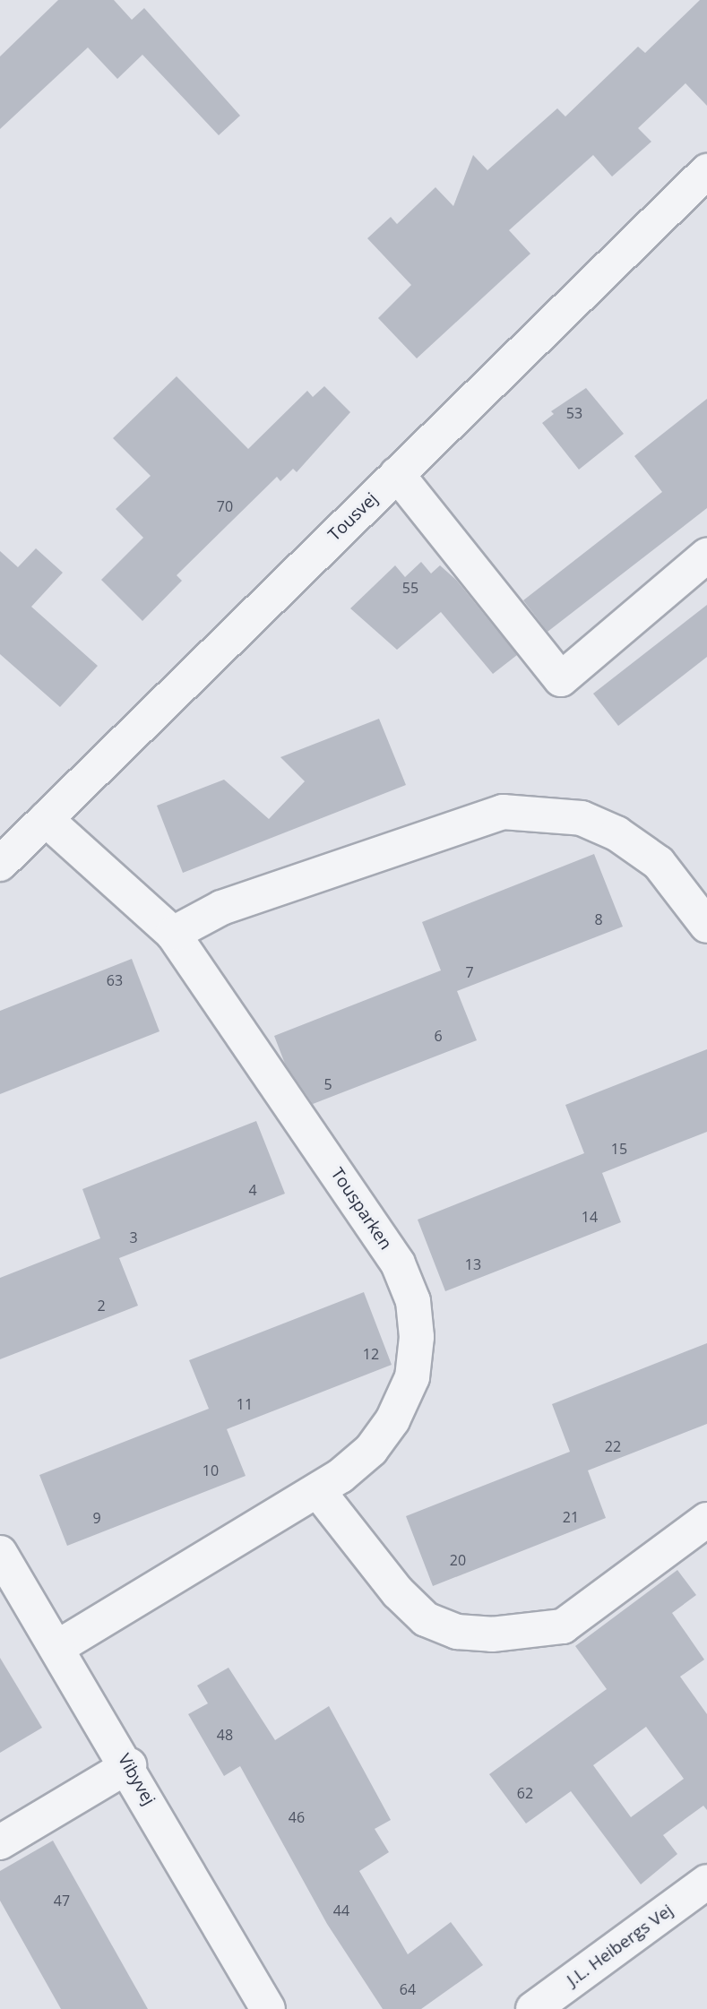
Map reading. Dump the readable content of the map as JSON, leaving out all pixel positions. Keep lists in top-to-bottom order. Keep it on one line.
{"streets":{"street":["Tousvej","Tousparken","Vibyvej","J.L. Heibergs Vej"]},"crossings":[["Tousvej","Tousparken"],["Tousparken","Vibyvej"]],"house_numbers":["53","70","55","8","7","63","6","5","15","4","14","3","13","2","12","11","22","10","21","9","20","48","62","46","47","44","64"]}
